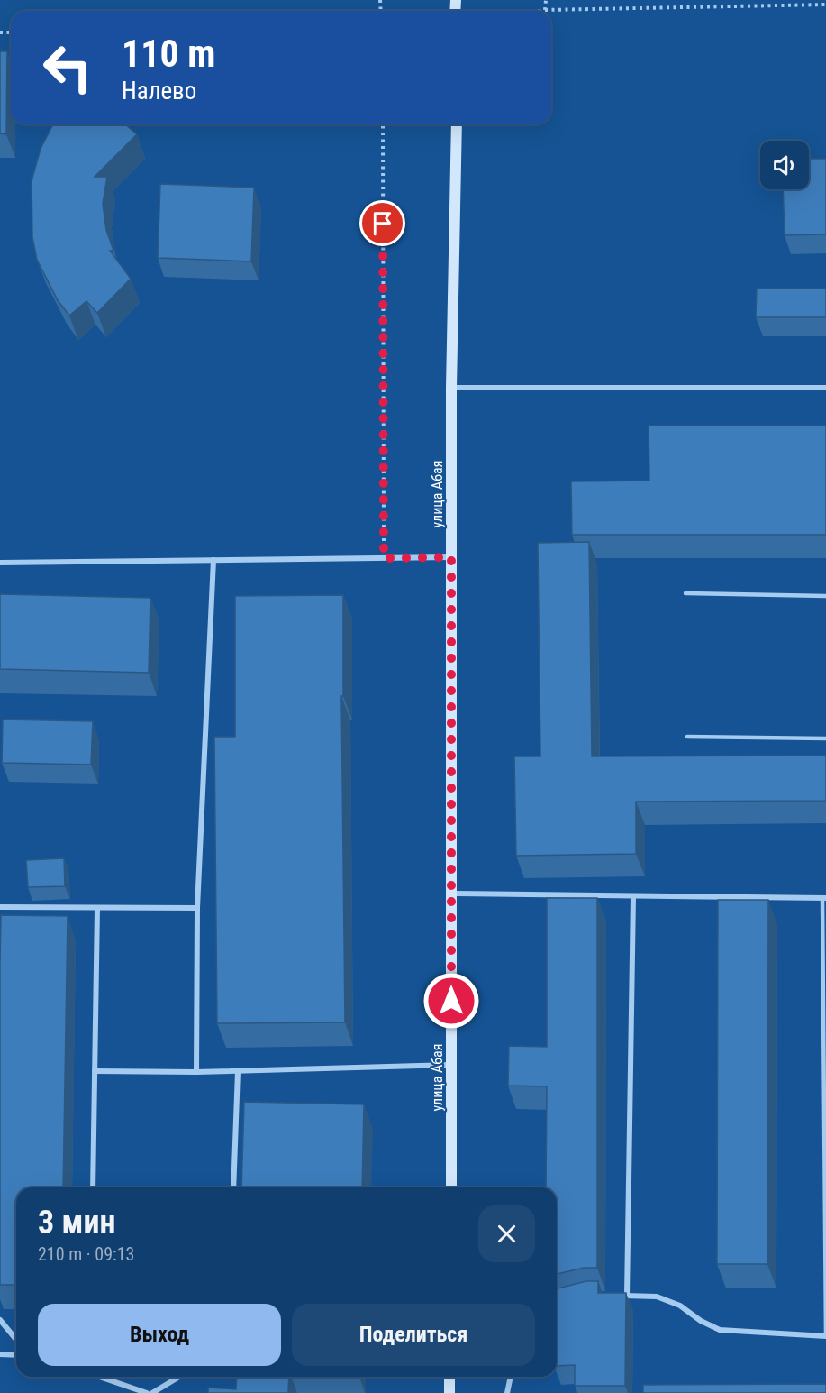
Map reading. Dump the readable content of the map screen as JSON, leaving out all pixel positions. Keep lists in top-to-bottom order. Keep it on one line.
{"streets":{"street":["улица Абая"]},"page":{"turn":["110 m","Налево"],"heading":["3 мин","210 m · 09:13"],"buttons":["Выход","Поделиться"]}}
